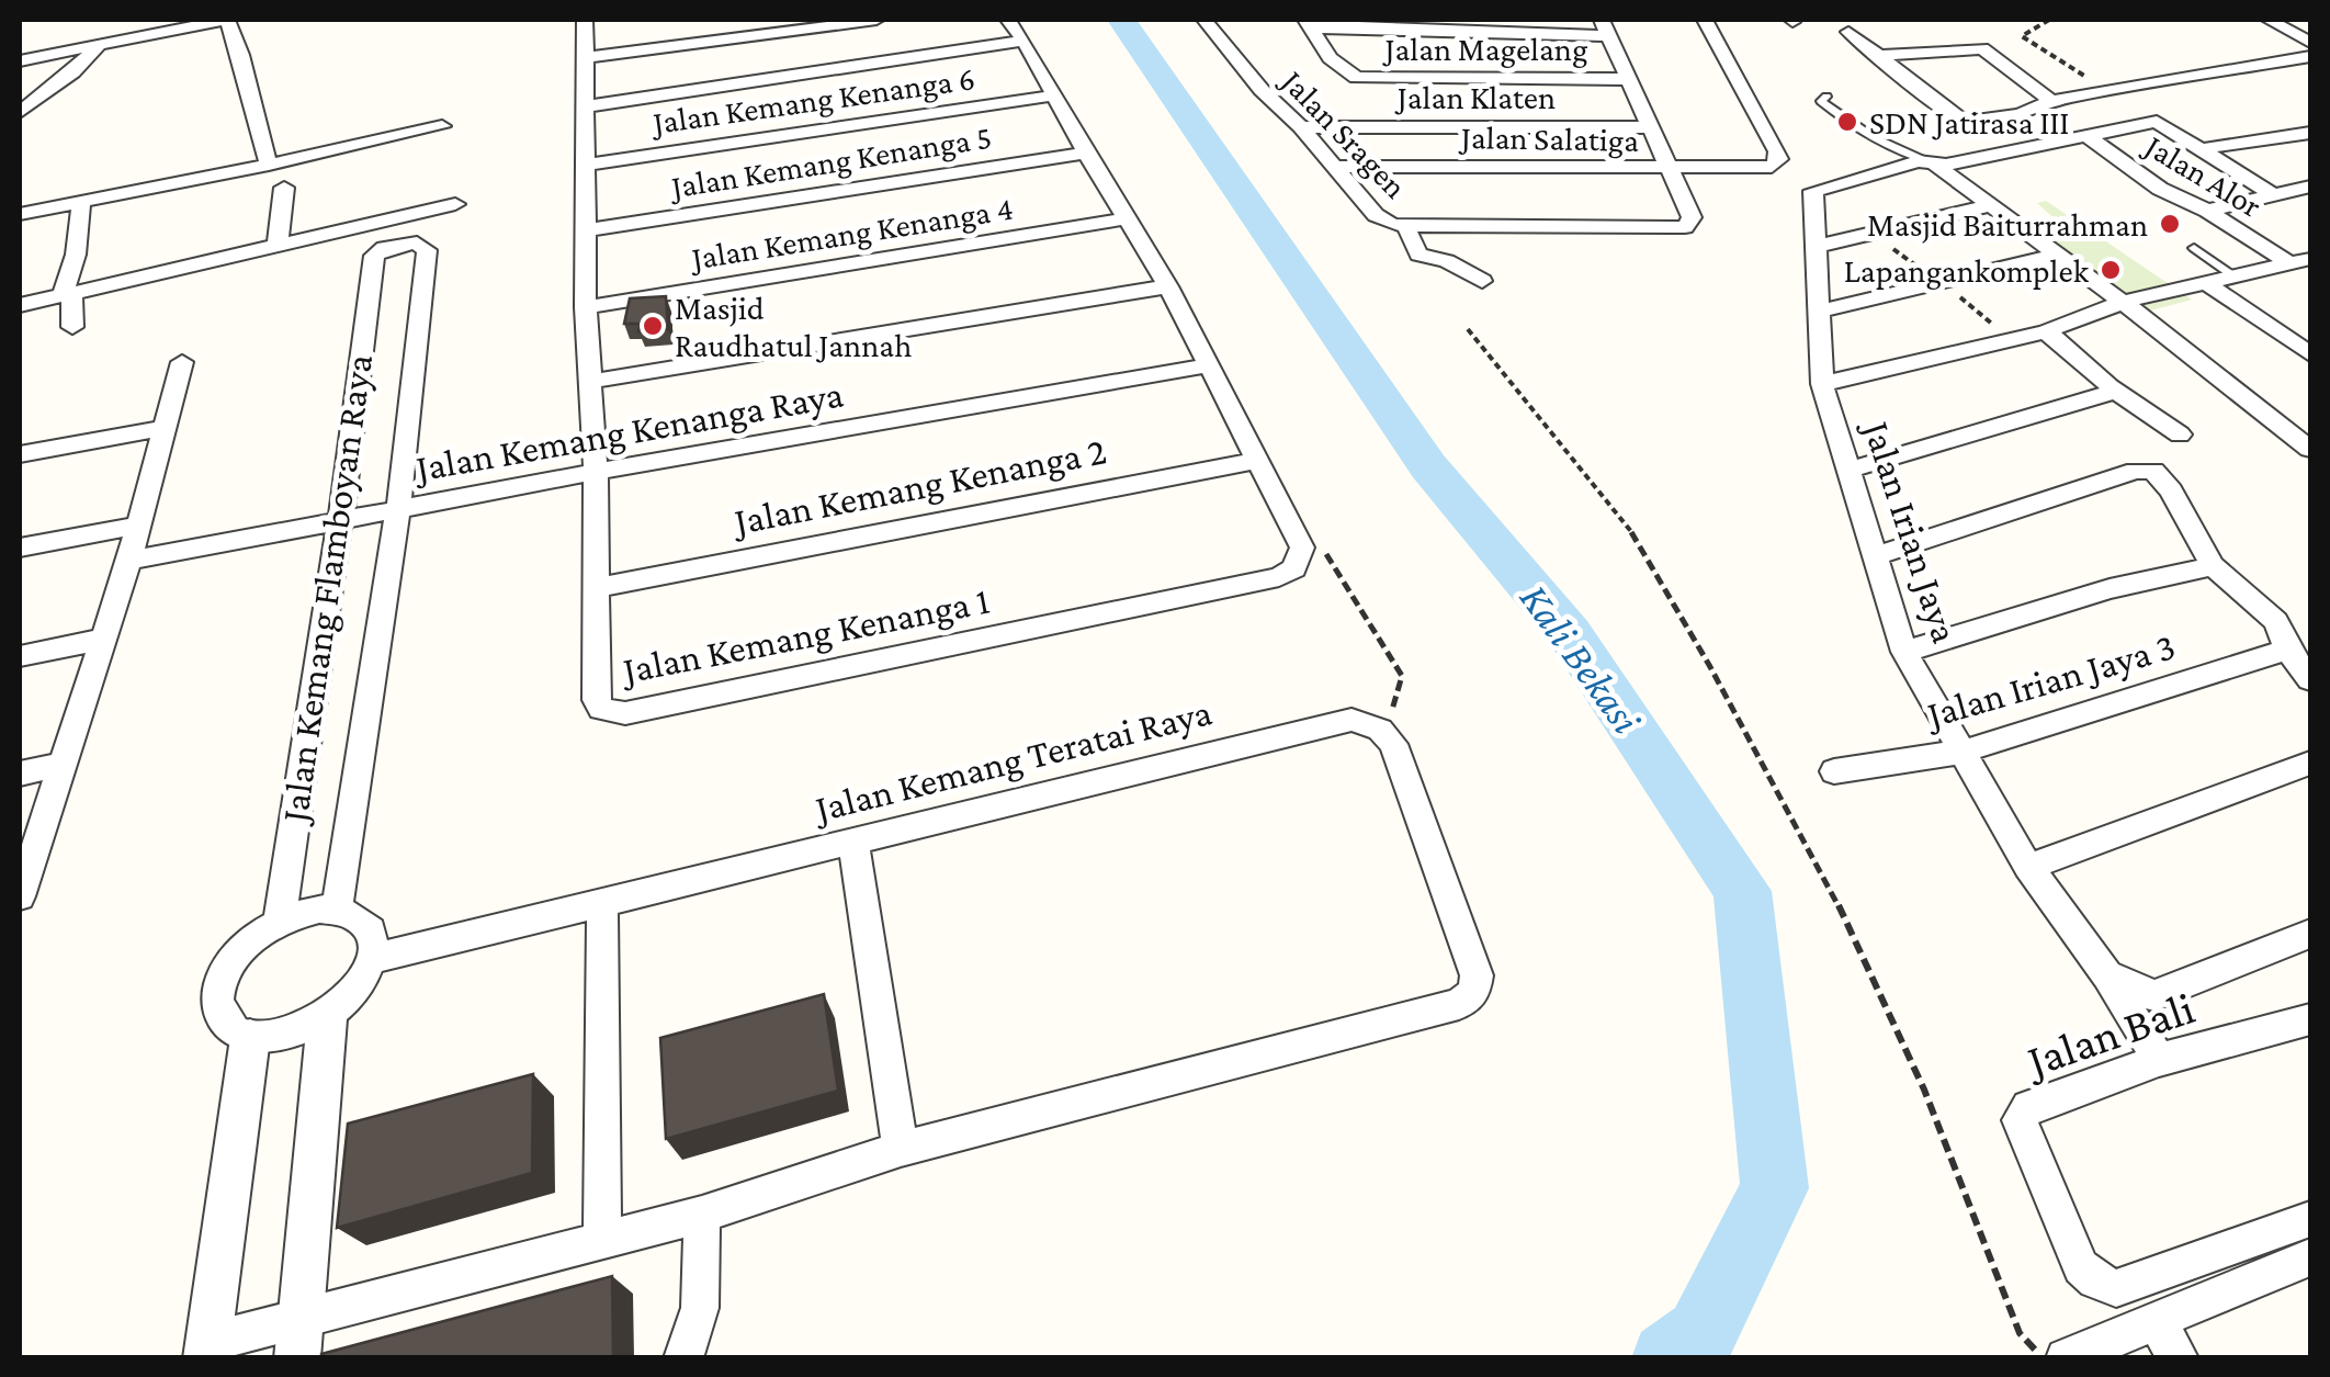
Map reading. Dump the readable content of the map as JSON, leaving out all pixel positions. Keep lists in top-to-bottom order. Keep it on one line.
{"streets":{"street":["Jalan Magelang","Jalan Klaten","Jalan Kemang Kenanga 6","Jalan Sragen","Jalan Salatiga","Jalan Kemang Kenanga 5","Jalan Alor","Jalan Kemang Kenanga 4","Jalan Kemang Kenanga Raya","Jalan Kemang Kenanga 2","Jalan Irian Jaya","Jalan Kemang Flamboyan Raya","Jalan Kemang Kenanga 1","Jalan Irian Jaya 3","Jalan Kemang Teratai Raya","Jalan Bali"]},"crossings":[["Jalan Klaten","Jalan Sragen"],["Jalan Kemang Kenanga 6","Jalan Kemang Kenanga 1"],["Jalan Sragen","Jalan Salatiga"],["Jalan Kemang Kenanga 5","Jalan Kemang Kenanga 1"],["Jalan Kemang Kenanga 4","Jalan Kemang Kenanga 1"],["Jalan Kemang Kenanga Raya","Jalan Kemang Flamboyan Raya"],["Jalan Kemang Kenanga Raya","Jalan Kemang Kenanga 1"],["Jalan Kemang Kenanga 2","Jalan Kemang Kenanga 1"],["Jalan Irian Jaya","Jalan Irian Jaya 3"],["Jalan Irian Jaya","Jalan Bali"],["Jalan Kemang Flamboyan Raya","Jalan Kemang Teratai Raya"]],"water":["Kali Bekasi"],"places":["SDN Jatirasa III","Masjid Baiturrahman","Lapangankomplek","Masjid Raudhatul Jannah"]}
